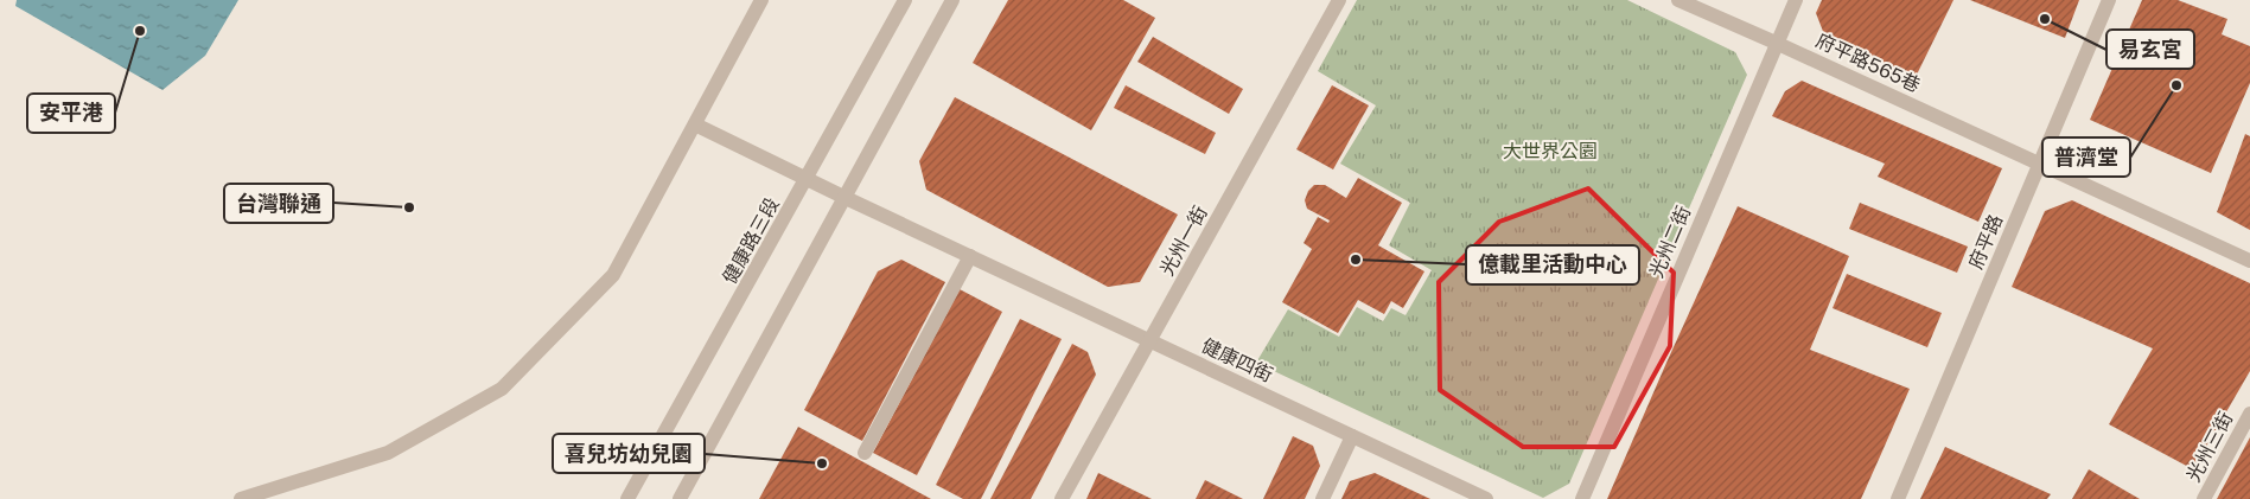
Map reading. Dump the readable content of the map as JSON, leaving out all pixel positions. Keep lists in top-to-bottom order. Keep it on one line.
{"streets":{"street":["府平路565巷","健康路三段","光州一街","光州二街","府平路","健康四街","光州三街"]},"crossings":[["府平路565巷","光州二街"],["府平路565巷","府平路"],["健康路三段","健康四街"],["光州一街","健康四街"]],"parks":["大世界公園"],"places":["易玄宮","安平港","普濟堂","台灣聯通","億載里活動中心","喜兒坊幼兒園"]}
